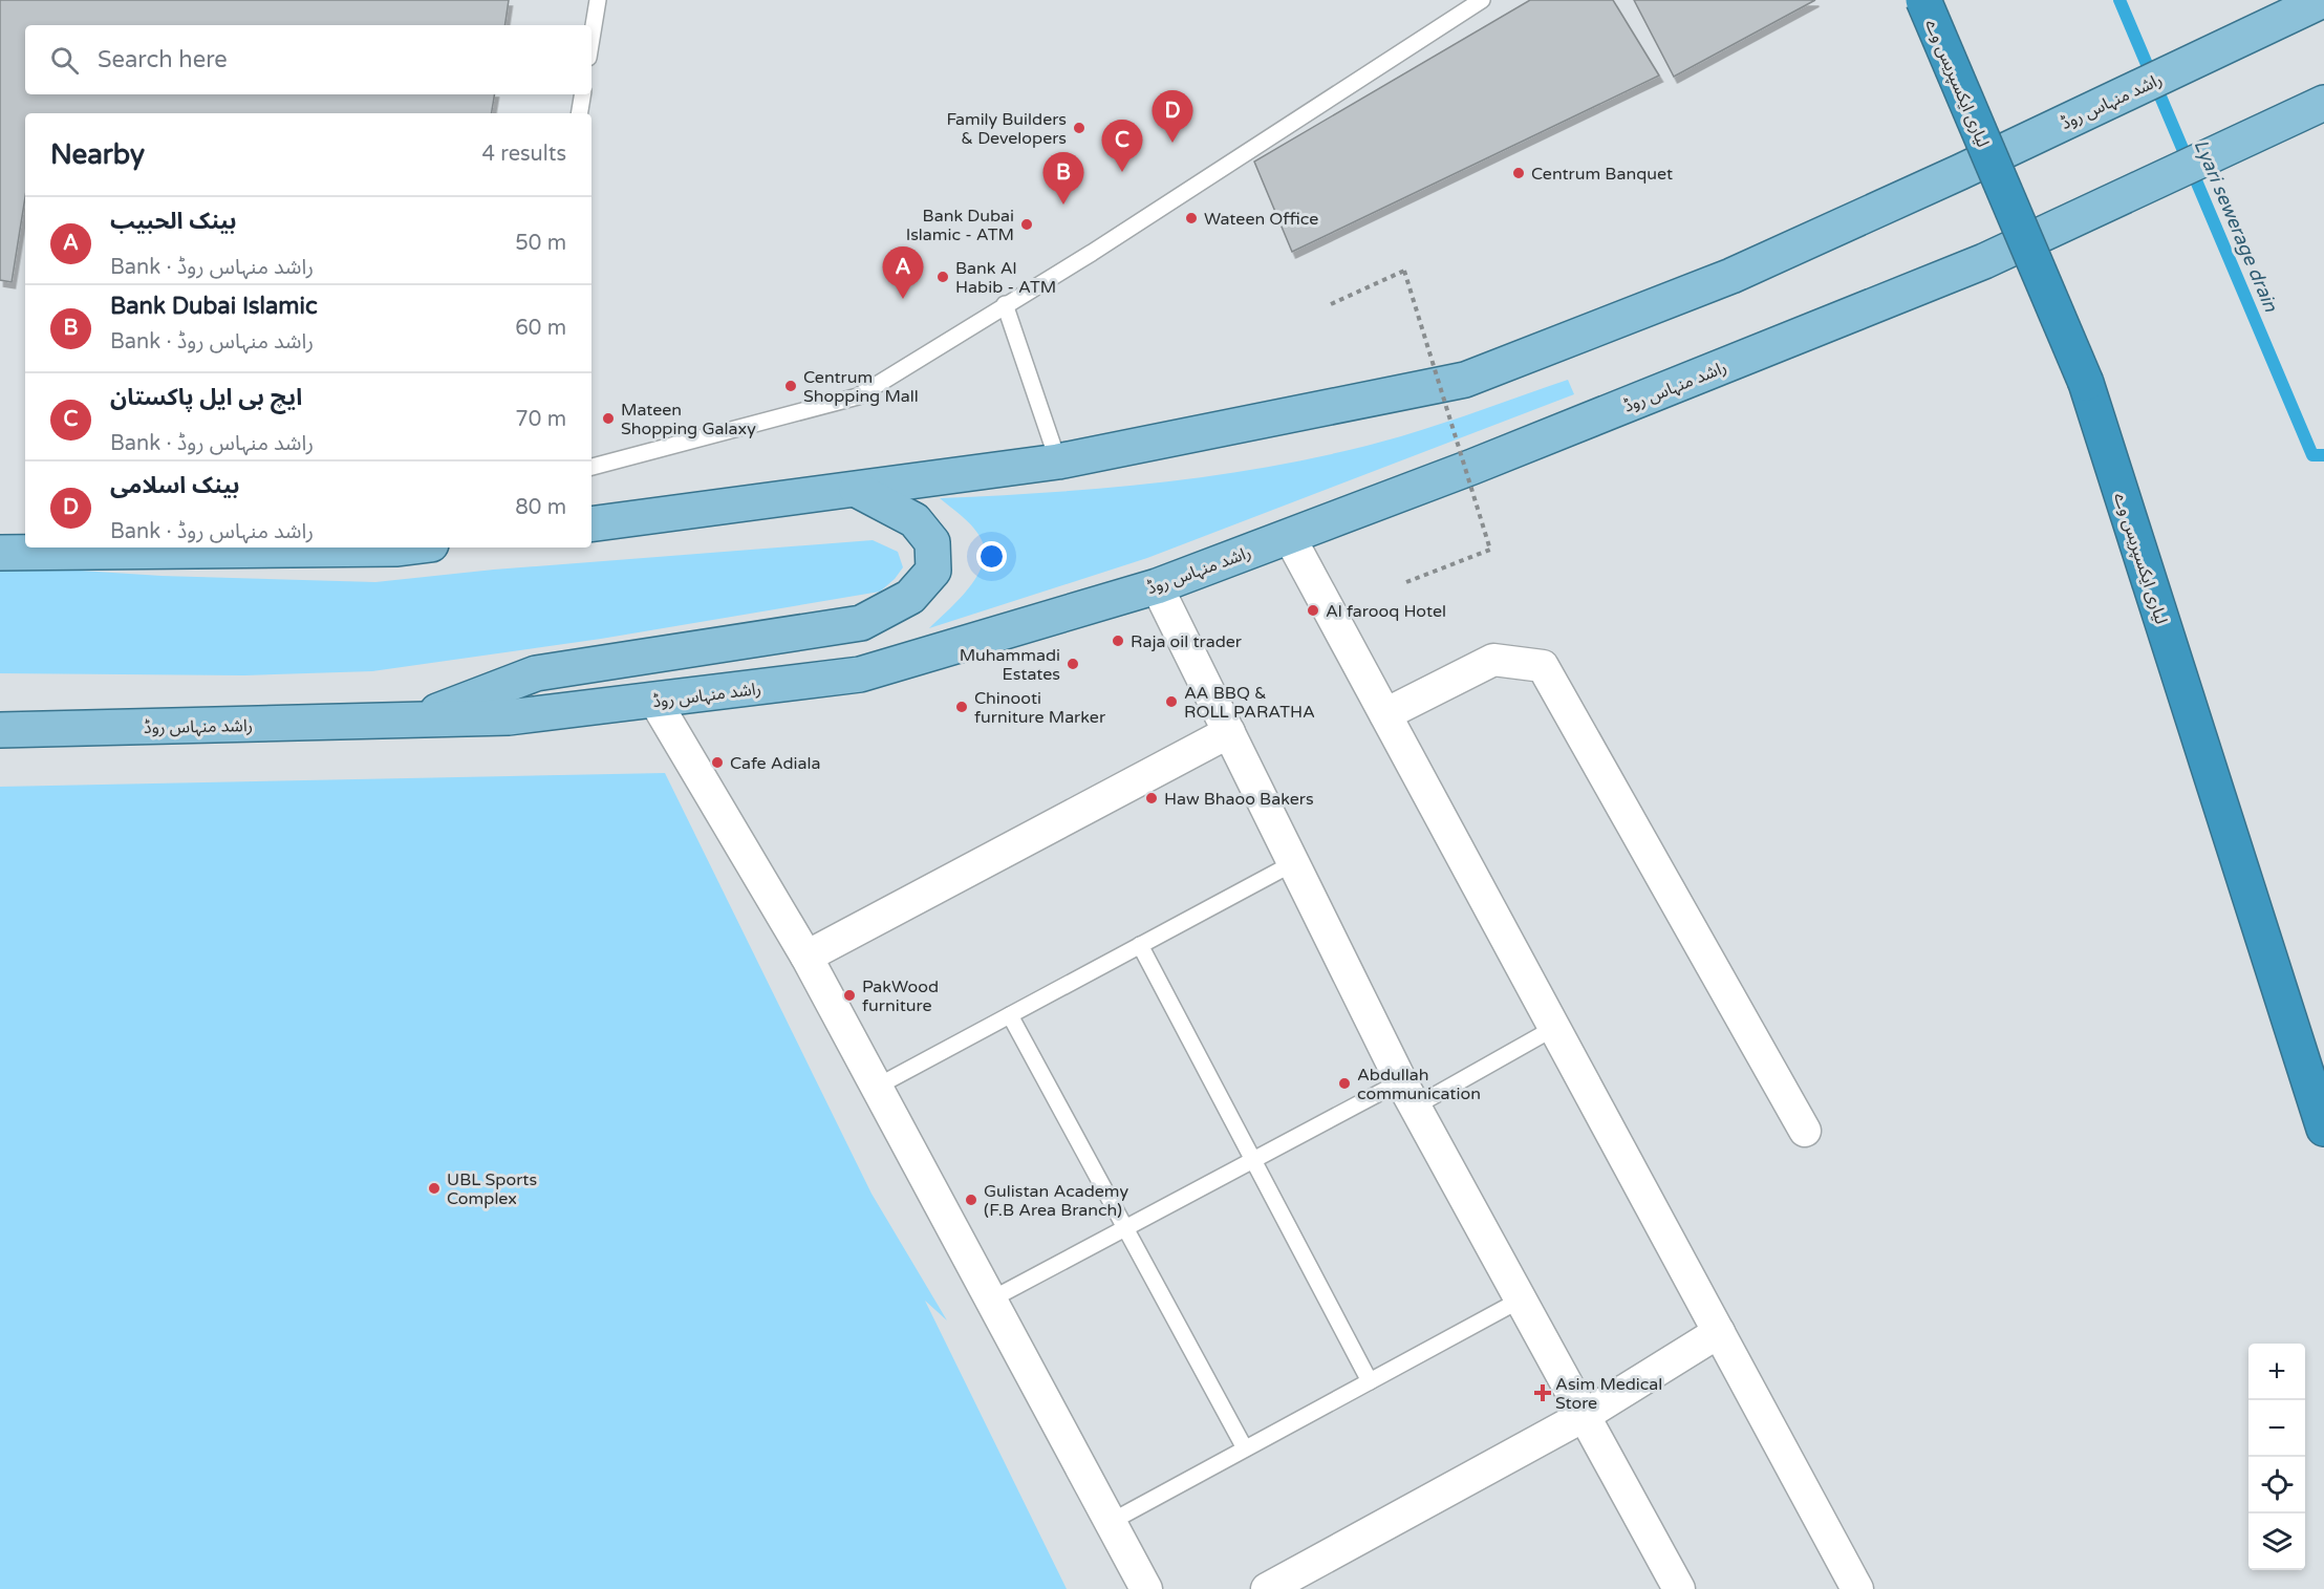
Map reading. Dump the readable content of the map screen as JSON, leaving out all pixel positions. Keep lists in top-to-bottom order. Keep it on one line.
{"streets":{"highway":["لیاری ایکسپریس وے"],"main road":["راشد منہاس روڈ"]},"water":["Lyari sewerage drain"],"places":{"other":["Family Builders & Developers","Centrum Banquet","Wateen Office","Bank Dubai Islamic - ATM","Bank Al Habib - ATM","Centrum Shopping Mall","Mateen Shopping Galaxy","Al farooq Hotel","Raja oil trader","Muhammadi Estates","AA BBQ & ROLL PARATHA","Chinooti furniture Marker","Cafe Adiala","Haw Bhaoo Bakers","PakWood furniture","Abdullah communication","UBL Sports Complex","Gulistan Academy (F.B Area Branch)"],"health":["Asim Medical Store"]},"page":{"search":"Search here","pins":["D","C","B","A"],"heading":["Nearby","4 results"],"list":[{"mark":"A","name":"بينک الحبيب","note":"Bank · راشد منہاس روڈ","value":"50 m"},{"mark":"B","name":"Bank Dubai Islamic","note":"Bank · راشد منہاس روڈ","value":"60 m"},{"mark":"C","name":"ایچ بی ایل پاکستان","note":"Bank · راشد منہاس روڈ","value":"70 m"},{"mark":"D","name":"بینک اسلامی","note":"Bank · راشد منہاس روڈ","value":"80 m"}],"map_buttons":["+","−"]}}
